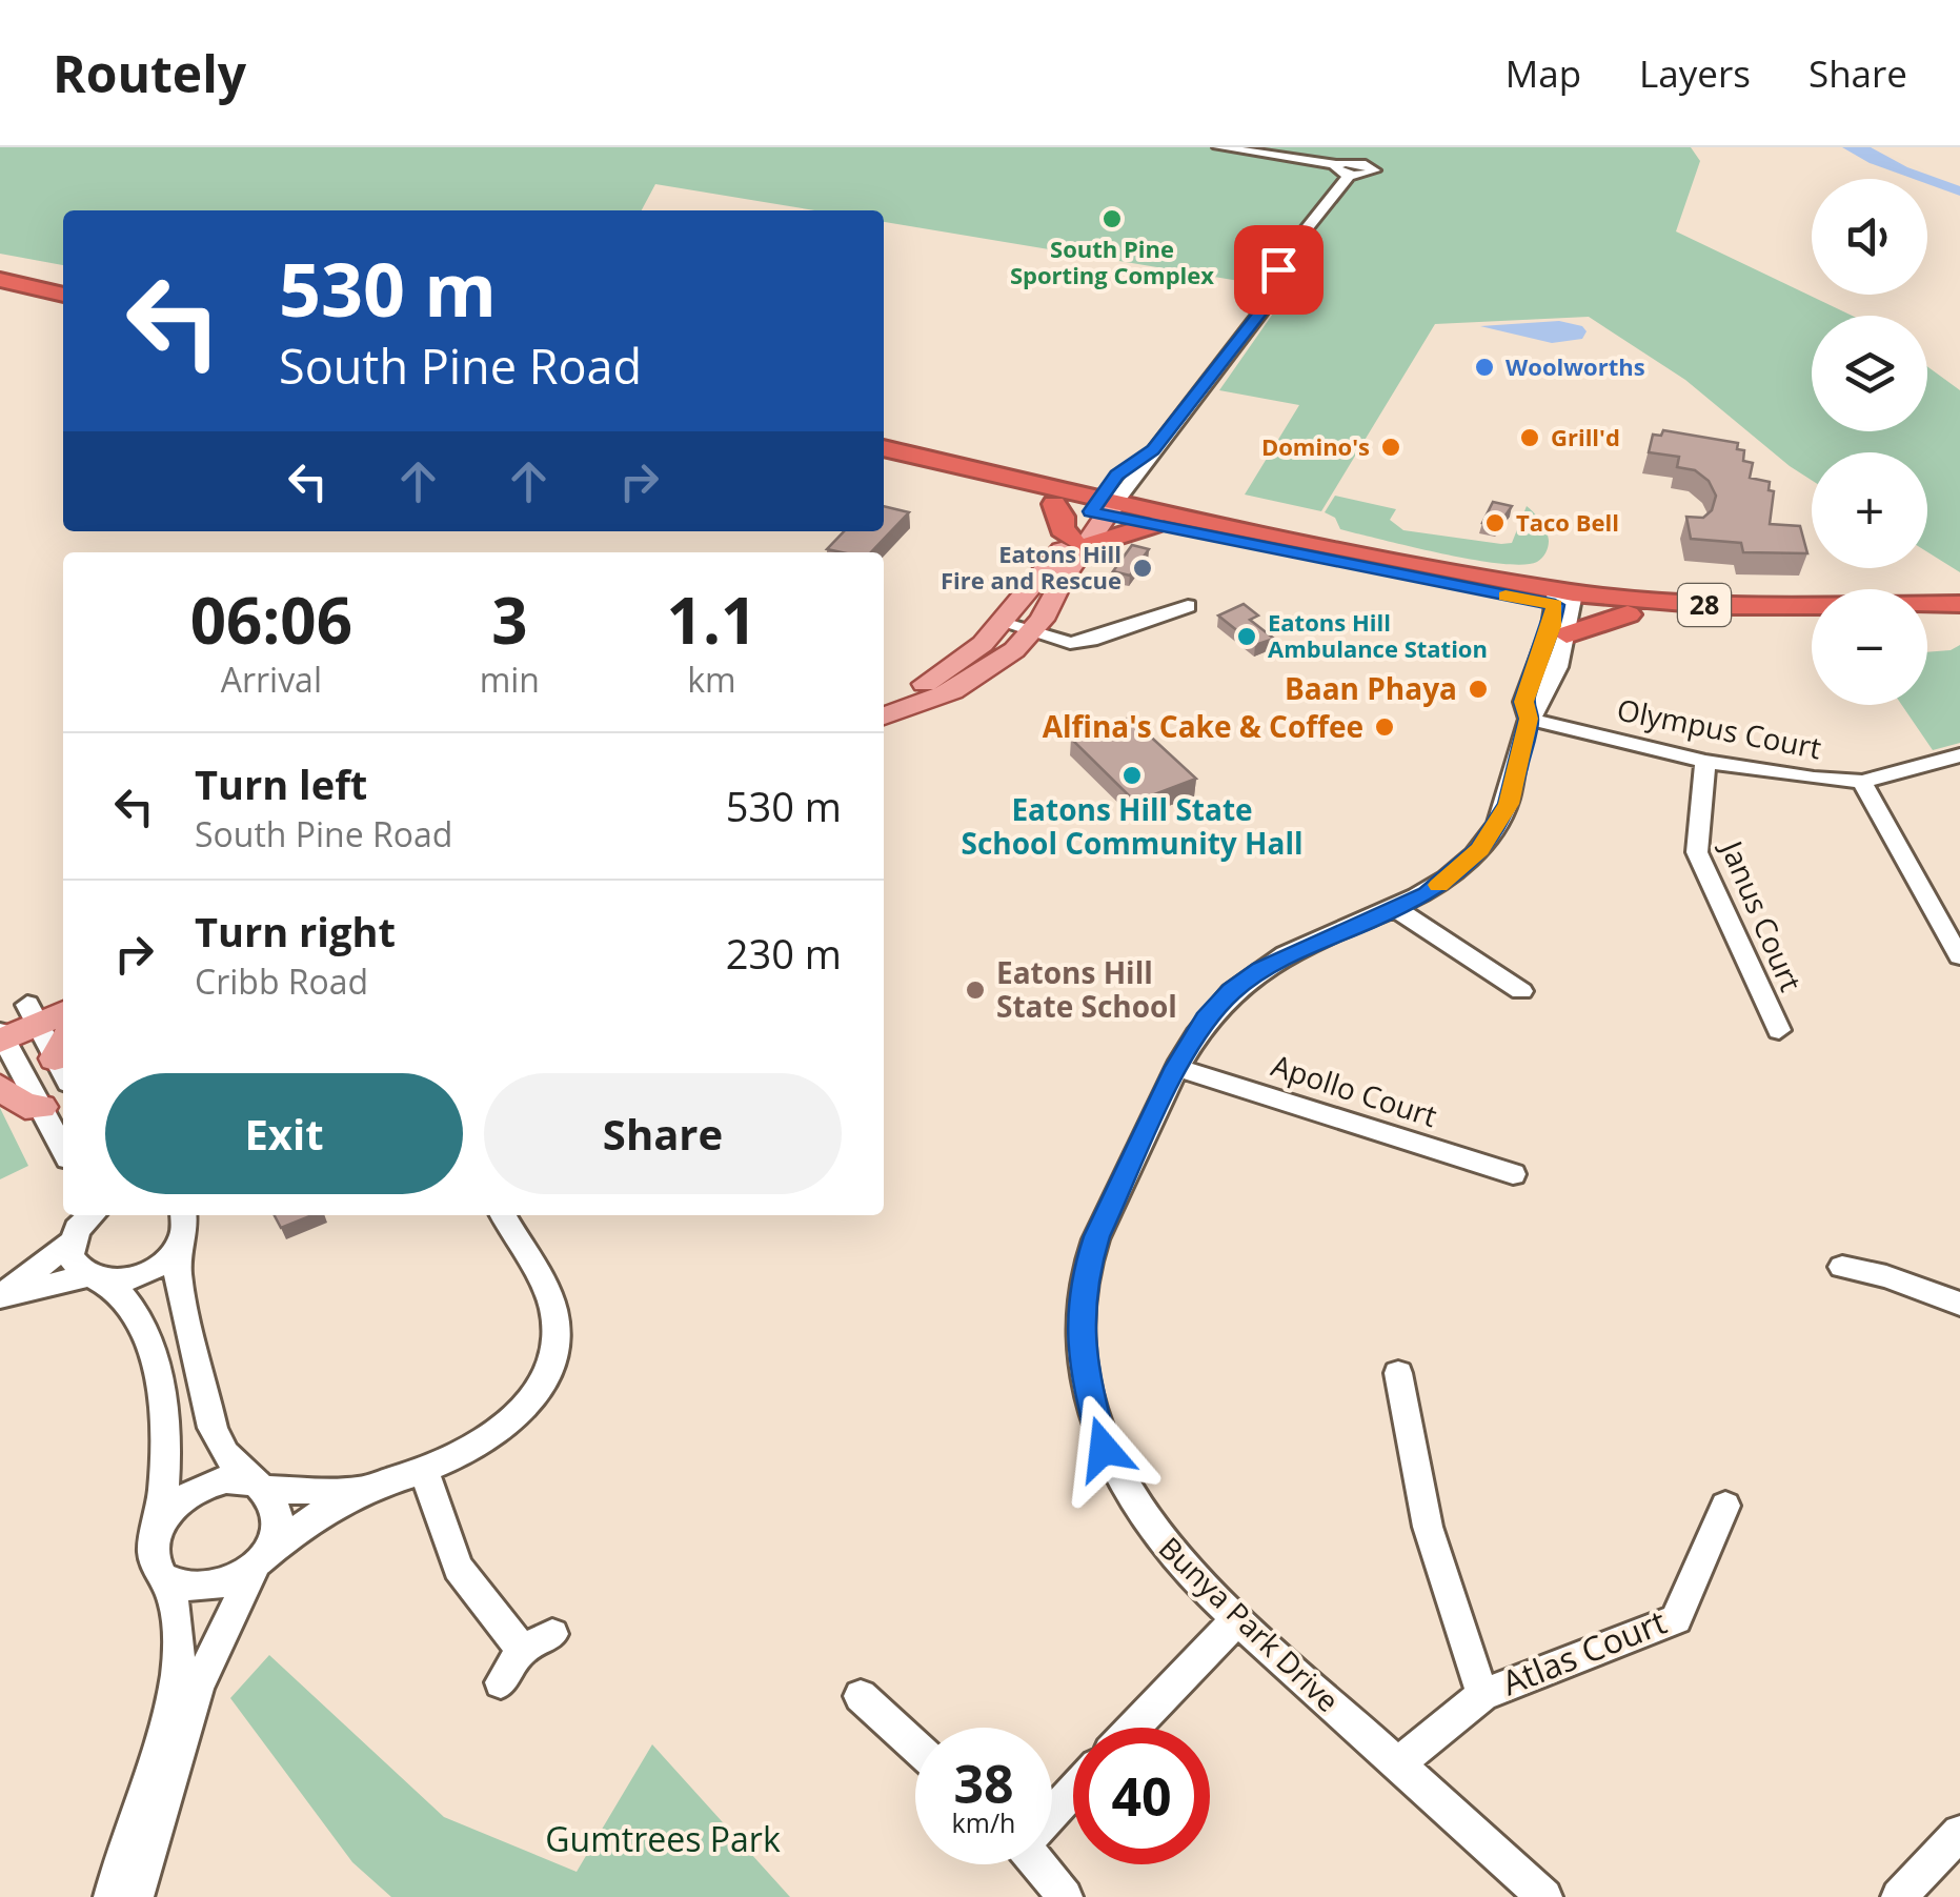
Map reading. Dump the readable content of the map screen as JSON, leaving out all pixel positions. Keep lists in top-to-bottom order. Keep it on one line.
{"streets":{"highway":["28"],"street":["Olympus Court","Janus Court","Apollo Court","Bunya Park Drive","Atlas Court"]},"crossings":[["28","Bunya Park Drive"],["Olympus Court","Janus Court"],["Olympus Court","Bunya Park Drive"],["Apollo Court","Bunya Park Drive"],["Bunya Park Drive","Atlas Court"]],"parks":["Gumtrees Park"],"places":["South Pine Sporting Complex","Woolworths","Grill'd","Domino's","Taco Bell","Eatons Hill Fire and Rescue","Eatons Hill Ambulance Station","Baan Phaya","Alfina's Cake & Coffee","Eatons Hill State School Community Hall","Eatons Hill State School"],"page":{"header":"Routely","nav":["Map","Layers","Share"],"map_buttons":["+","−"],"turn":["530 m","South Pine Road"],"eta":["06:06","Arrival","3","min","1.1","km"],"list":[{"name":"Turn left","note":"South Pine Road","value":"530 m"},{"name":"Turn right","note":"Cribb Road","value":"230 m"}],"buttons":["Exit","Share"],"speed":"38 km/h","limit":"40"}}
